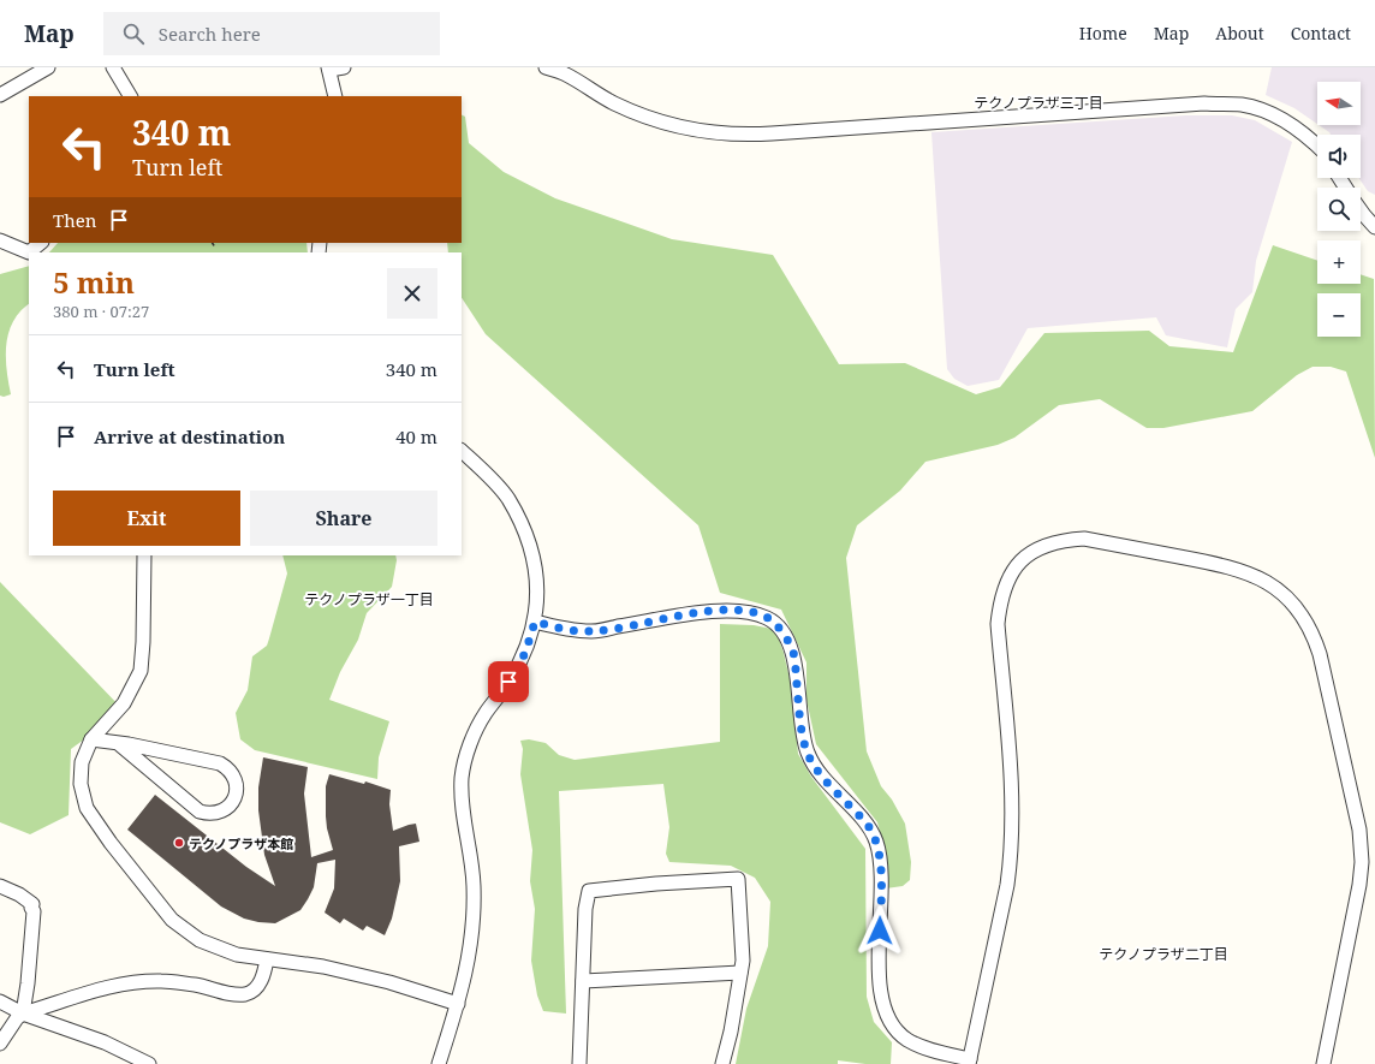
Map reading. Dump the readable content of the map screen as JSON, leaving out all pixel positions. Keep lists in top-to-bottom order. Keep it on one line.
{"districts":["テクノプラザ三丁目","テクノプラザ一丁目","テクノプラザ二丁目"],"places":["テクノプラザ本館"],"north":"left","page":{"header":"Map","search":"Search here","nav":["Home","Map","About","Contact"],"map_buttons":["+","−"],"turn":["340 m","Turn left"],"then":"Then","heading":["5 min","380 m · 07:27"],"list":[{"name":"Turn left","value":"340 m"},{"name":"Arrive at destination","value":"40 m"}],"buttons":["Exit","Share"]}}
